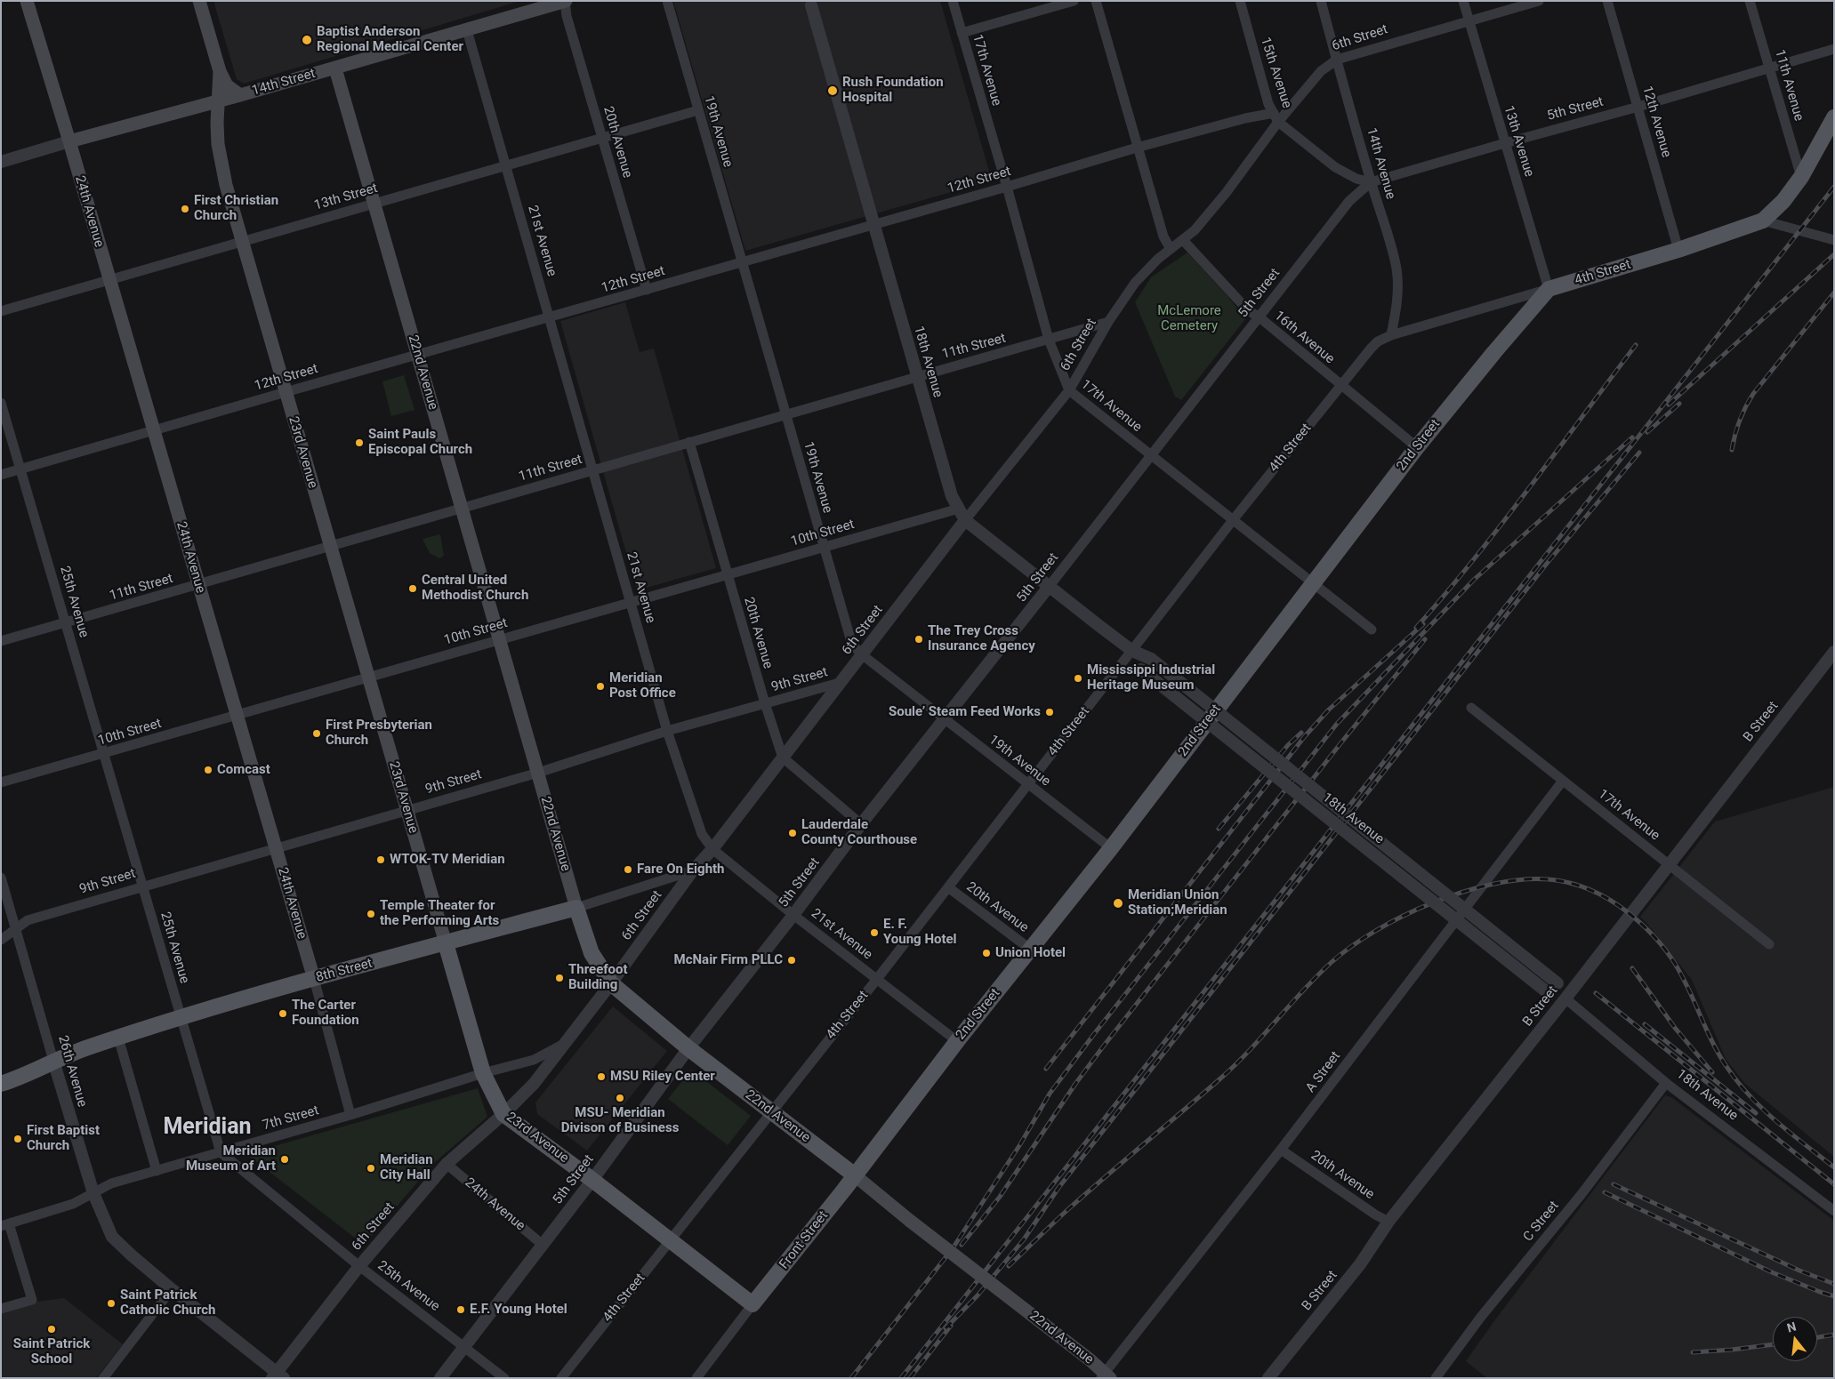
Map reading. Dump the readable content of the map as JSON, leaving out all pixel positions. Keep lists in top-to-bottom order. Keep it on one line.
{"streets":{"main road":["14th Street","24th Avenue","4th Street","22nd Avenue","2nd Street","23rd Avenue","8th Street","Front Street"],"street":["6th Street","17th Avenue","15th Avenue","11th Avenue","5th Street","12th Avenue","19th Avenue","13th Avenue","20th Avenue","14th Avenue","12th Street","13th Street","21st Avenue","16th Avenue","11th Street","18th Avenue","10th Street","25th Avenue","9th Street","B Street","26th Avenue","A Street","7th Street","C Street"]},"crossings":[["6th Street","17th Avenue"],["6th Street","15th Avenue"],["6th Street","19th Avenue"],["6th Street","13th Avenue"],["6th Street","20th Avenue"],["6th Street","14th Avenue"],["6th Street","12th Street"],["6th Street","24th Avenue"],["6th Street","21st Avenue"],["6th Street","16th Avenue"],["6th Street","11th Street"],["6th Street","18th Avenue"],["6th Street","22nd Avenue"],["6th Street","23rd Avenue"],["6th Street","25th Avenue"],["6th Street","9th Street"],["6th Street","8th Street"],["6th Street","26th Avenue"],["6th Street","7th Street"],["17th Avenue","5th Street"],["17th Avenue","12th Street"],["17th Avenue","4th Street"],["17th Avenue","11th Street"],["17th Avenue","2nd Street"],["17th Avenue","B Street"],["17th Avenue","A Street"],["15th Avenue","5th Street"],["15th Avenue","14th Avenue"],["15th Avenue","12th Street"],["14th Street","20th Avenue"],["14th Street","24th Avenue"],["14th Street","21st Avenue"],["14th Street","22nd Avenue"],["14th Street","23rd Avenue"],["11th Avenue","5th Street"],["5th Street","12th Avenue"],["5th Street","19th Avenue"],["5th Street","13th Avenue"],["5th Street","14th Avenue"],["5th Street","24th Avenue"],["5th Street","21st Avenue"],["5th Street","16th Avenue"],["5th Street","18th Avenue"],["5th Street","22nd Avenue"],["5th Street","23rd Avenue"],["5th Street","25th Avenue"],["12th Avenue","4th Street"],["19th Avenue","12th Street"],["19th Avenue","13th Street"],["19th Avenue","4th Street"],["19th Avenue","11th Street"],["19th Avenue","2nd Street"],["19th Avenue","10th Street"],["13th Avenue","4th Street"],["13th Avenue","2nd Street"],["20th Avenue","12th Street"],["20th Avenue","13th Street"],["20th Avenue","4th Street"],["20th Avenue","11th Street"],["20th Avenue","2nd Street"],["20th Avenue","10th Street"],["20th Avenue","9th Street"],["20th Avenue","B Street"],["20th Avenue","A Street"],["14th Avenue","4th Street"],["12th Street","24th Avenue"],["12th Street","21st Avenue"],["12th Street","18th Avenue"],["12th Street","22nd Avenue"],["12th Street","23rd Avenue"],["12th Street","25th Avenue"],["13th Street","24th Avenue"],["13th Street","21st Avenue"],["13th Street","22nd Avenue"],["13th Street","23rd Avenue"],["24th Avenue","11th Street"],["24th Avenue","10th Street"],["24th Avenue","9th Street"],["24th Avenue","8th Street"],["24th Avenue","7th Street"],["21st Avenue","4th Street"],["21st Avenue","11th Street"],["21st Avenue","2nd Street"],["21st Avenue","10th Street"],["21st Avenue","9th Street"],["4th Street","16th Avenue"],["4th Street","18th Avenue"],["4th Street","22nd Avenue"],["4th Street","2nd Street"],["4th Street","23rd Avenue"],["16th Avenue","2nd Street"],["11th Street","18th Avenue"],["11th Street","22nd Avenue"],["11th Street","23rd Avenue"],["11th Street","25th Avenue"],["18th Avenue","10th Street"],["18th Avenue","B Street"],["18th Avenue","C Street"],["22nd Avenue","2nd Street"],["22nd Avenue","10th Street"],["22nd Avenue","9th Street"],["22nd Avenue","8th Street"],["22nd Avenue","A Street"],["22nd Avenue","Front Street"],["2nd Street","Front Street"],["23rd Avenue","10th Street"],["23rd Avenue","9th Street"],["23rd Avenue","8th Street"],["23rd Avenue","7th Street"],["23rd Avenue","Front Street"],["10th Street","25th Avenue"],["25th Avenue","9th Street"],["25th Avenue","8th Street"],["25th Avenue","7th Street"],["9th Street","26th Avenue"],["8th Street","26th Avenue"],["26th Avenue","7th Street"]],"districts":["Meridian"],"parks":["McLemore Cemetery"],"places":["Baptist Anderson Regional Medical Center","Rush Foundation Hospital","First Christian Church","Saint Pauls Episcopal Church","Central United Methodist Church","The Trey Cross Insurance Agency","Mississippi Industrial Heritage Museum","Meridian Post Office","Soule’ Steam Feed Works","First Presbyterian Church","Comcast","Lauderdale County Courthouse","WTOK-TV Meridian","Fare On Eighth","Meridian Union Station;Meridian","Temple Theater for the Performing Arts","E. F. Young Hotel","Union Hotel","McNair Firm PLLC","Threefoot Building","The Carter Foundation","MSU Riley Center","MSU- Meridian Divison of Business","First Baptist Church","Meridian Museum of Art","Meridian City Hall","Saint Patrick Catholic Church","E.F. Young Hotel","Saint Patrick School"],"north":"top"}
